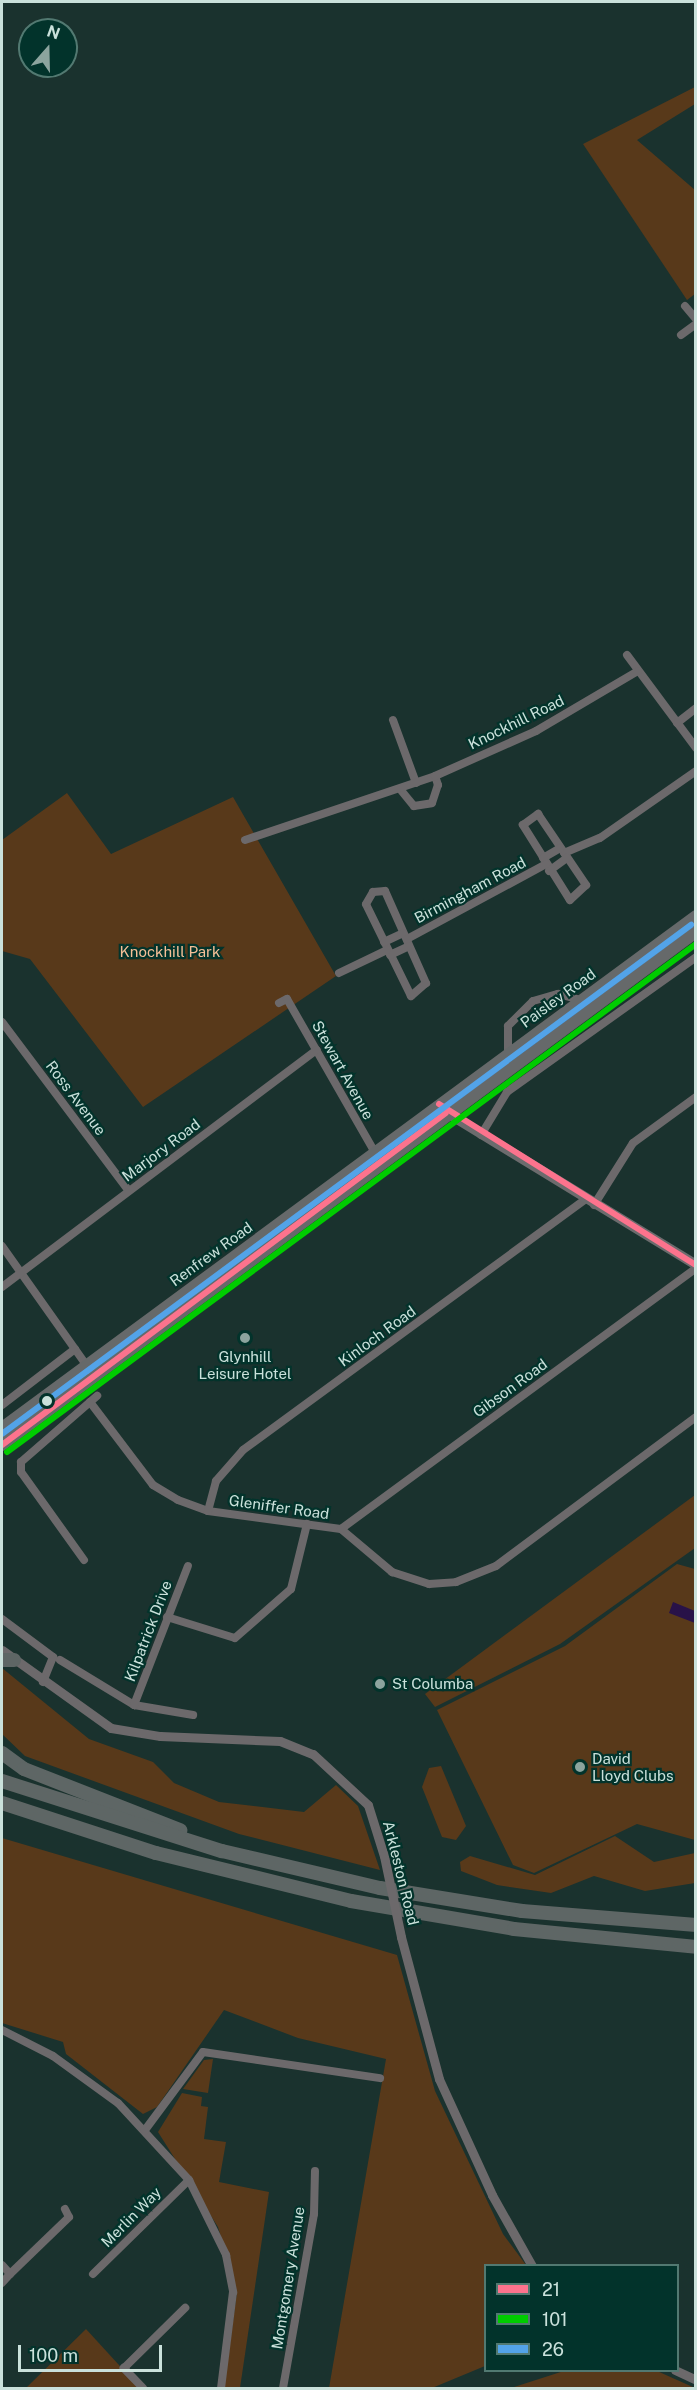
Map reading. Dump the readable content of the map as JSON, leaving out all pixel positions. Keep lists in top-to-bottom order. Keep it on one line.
{"streets":{"main road":["Paisley Road","Renfrew Road"],"street":["Knockhill Road","Birmingham Road","Stewart Avenue","Ross Avenue","Marjory Road","Kinloch Road","Gibson Road","Gleniffer Road","Kilpatrick Drive","Arkleston Road","Merlin Way","Montgomery Avenue"]},"crossings":[["Paisley Road","Renfrew Road"],["Stewart Avenue","Marjory Road"],["Stewart Avenue","Renfrew Road"],["Ross Avenue","Marjory Road"],["Kinloch Road","Gleniffer Road"],["Gibson Road","Gleniffer Road"]],"parks":["Knockhill Park"],"places":["Glynhill Leisure Hotel","St Columba","David Lloyd Clubs"],"lines":["transit line 26","transit line 101","transit line 21"],"legend":["21","101","26"],"scale_bar":"100 m","north":"top"}
